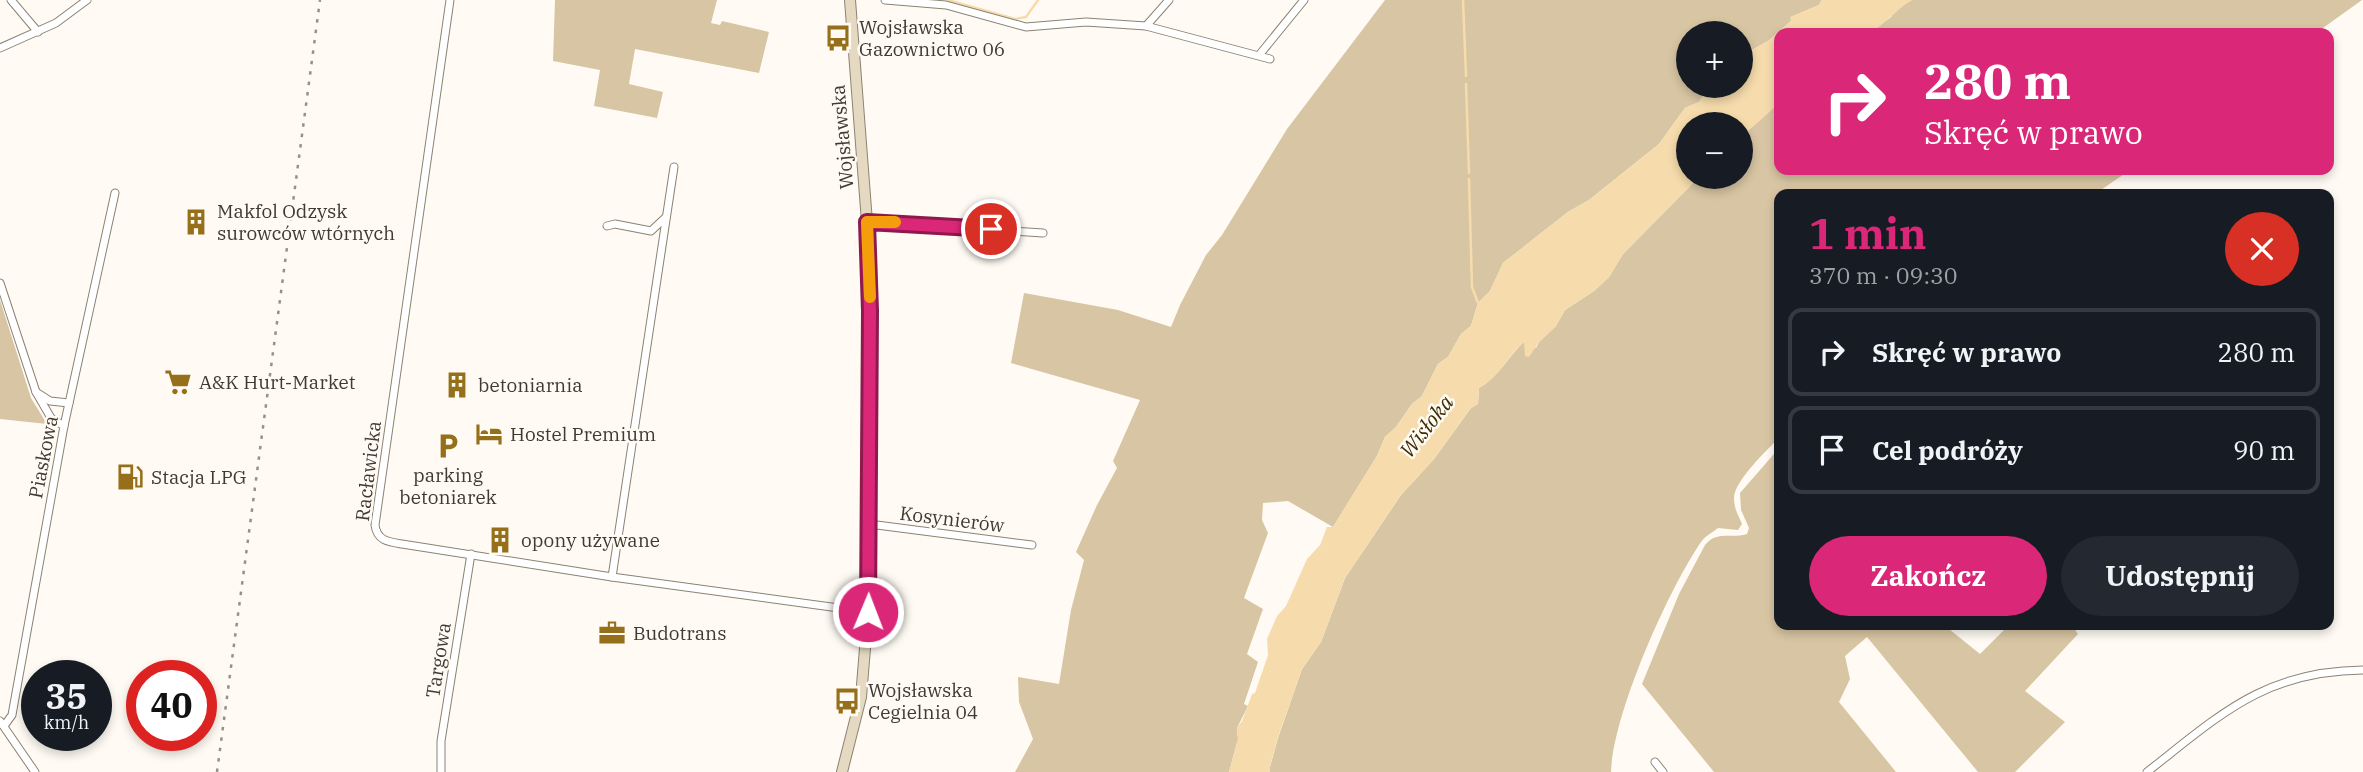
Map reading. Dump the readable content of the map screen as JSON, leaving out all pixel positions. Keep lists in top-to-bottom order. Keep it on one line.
{"streets":{"street":["Wojsławska","Piaskowa","Racławicka","Kosynierów","Targowa"]},"crossings":[["Wojsławska","Racławicka"],["Wojsławska","Kosynierów"],["Racławicka","Targowa"]],"water":["Wisłoka"],"places":{"bus stop":["Wojsławska Gazownictwo 06","Wojsławska Cegielnia 04"],"building":["Makfol Odzysk surowców wtórnych","betoniarnia","opony używane"],"supermarket":["A&K Hurt-Market"],"hotel":["Hostel Premium"],"parking":["parking betoniarek"],"fuel station":["Stacja LPG"],"office":["Budotrans"]},"page":{"map_buttons":["+","−"],"turn":["280 m","Skręć w prawo"],"heading":["1 min","370 m · 09:30"],"list":[{"name":"Skręć w prawo","value":"280 m"},{"name":"Cel podróży","value":"90 m"}],"buttons":["Zakończ","Udostępnij"],"speed":"35 km/h","limit":"40"}}
